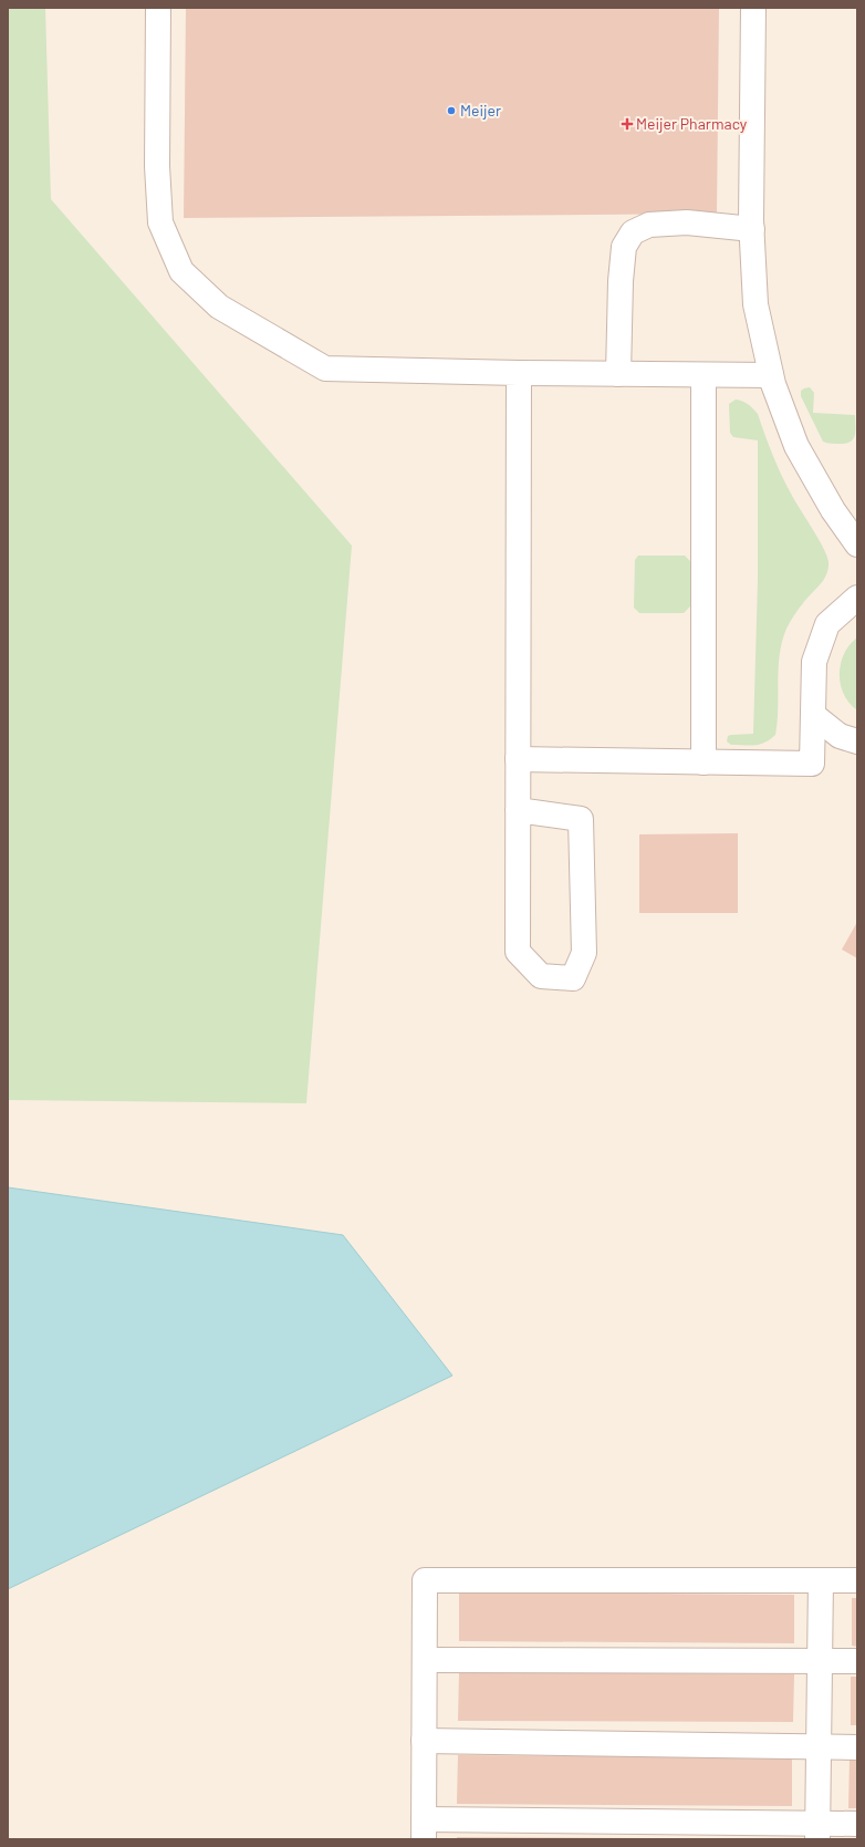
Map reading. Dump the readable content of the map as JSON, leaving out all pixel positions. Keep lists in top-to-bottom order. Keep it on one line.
{"places":{"other":["Meijer"],"health":["Meijer Pharmacy"]}}
